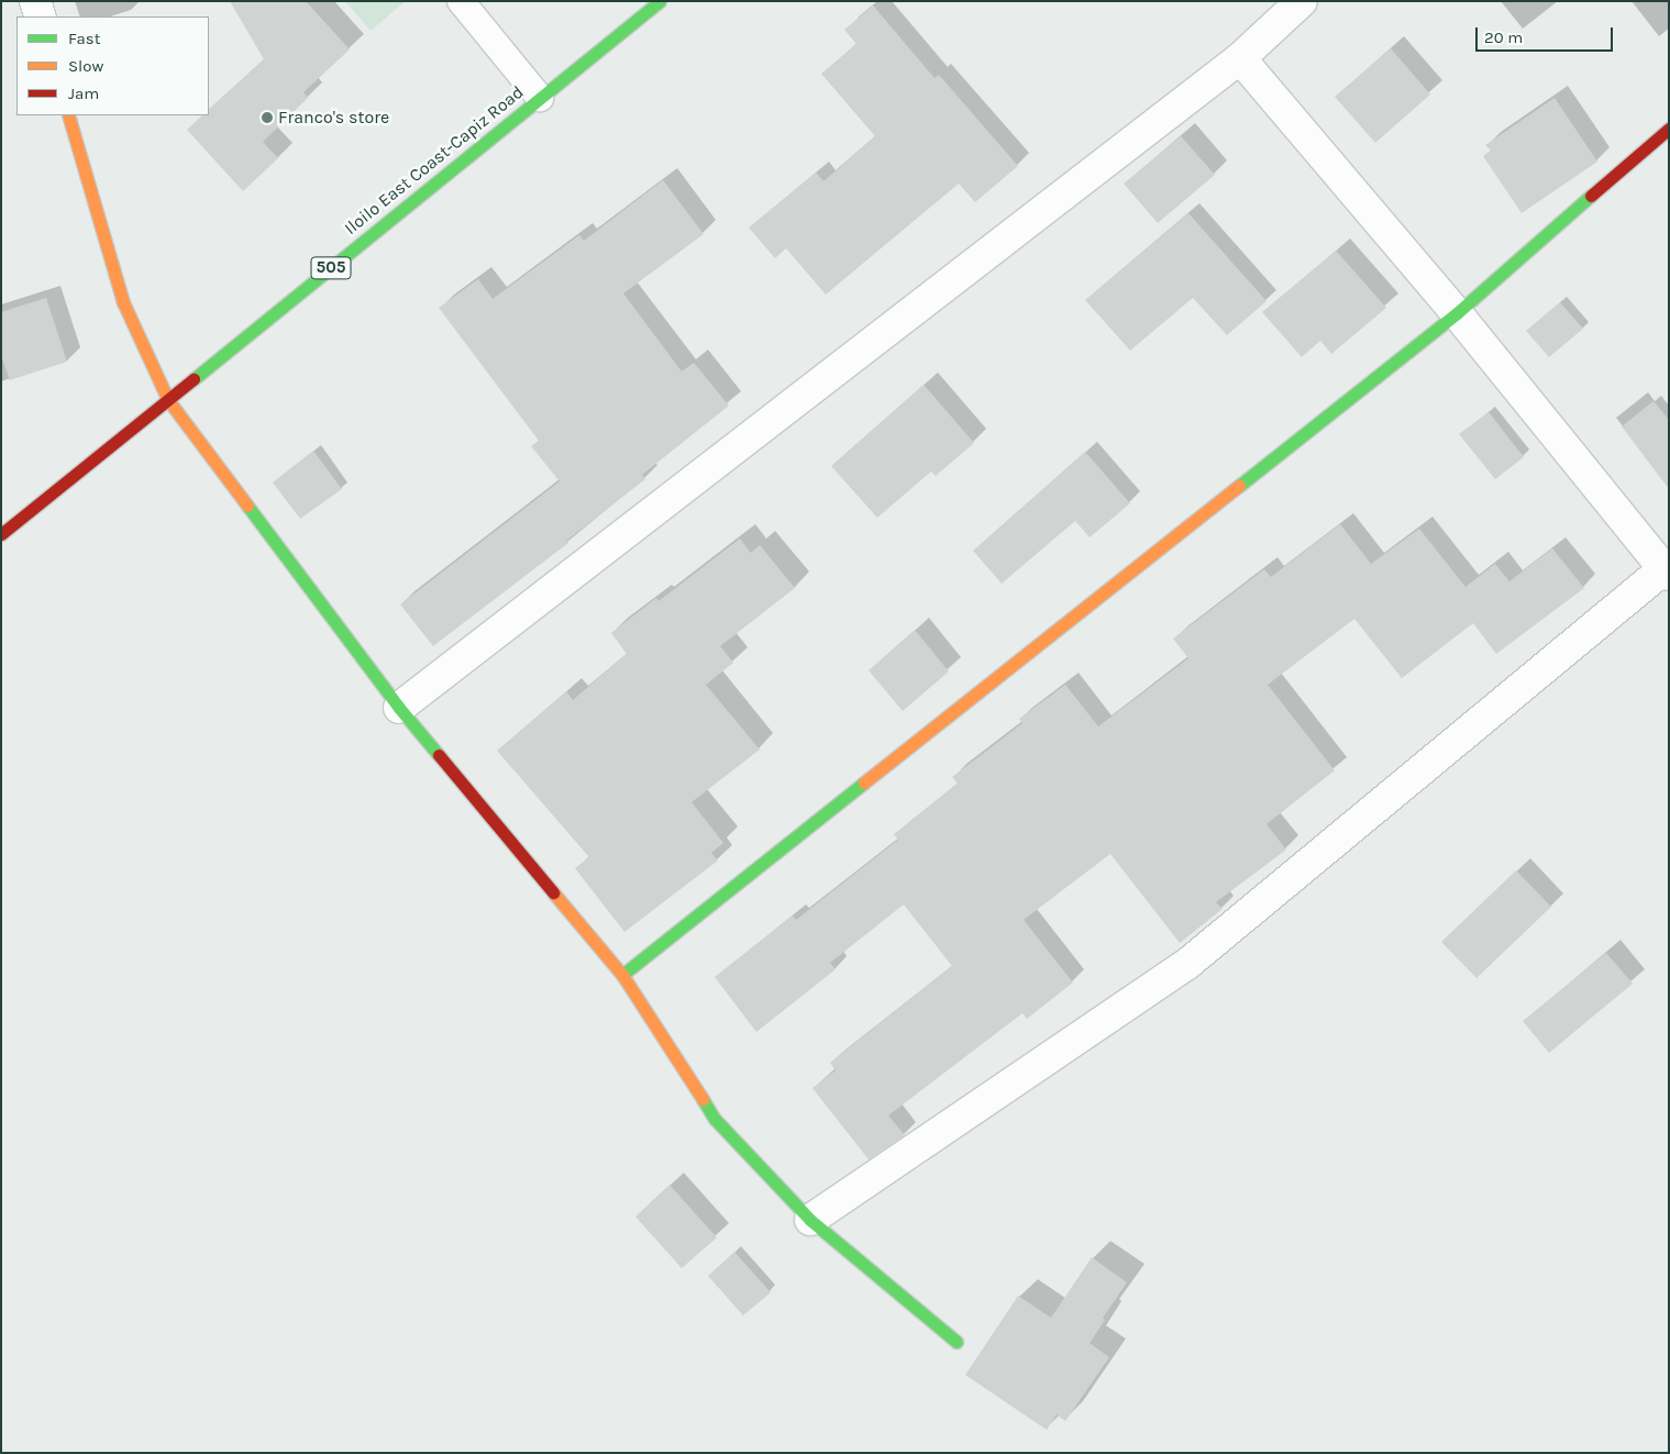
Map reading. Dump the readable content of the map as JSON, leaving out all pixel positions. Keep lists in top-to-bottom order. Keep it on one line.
{"streets":{"street":["Iloilo East Coast-Capiz Road","505"]},"places":["Franco's store"],"legend":["Fast","Slow","Jam"],"scale_bar":"20 m"}
